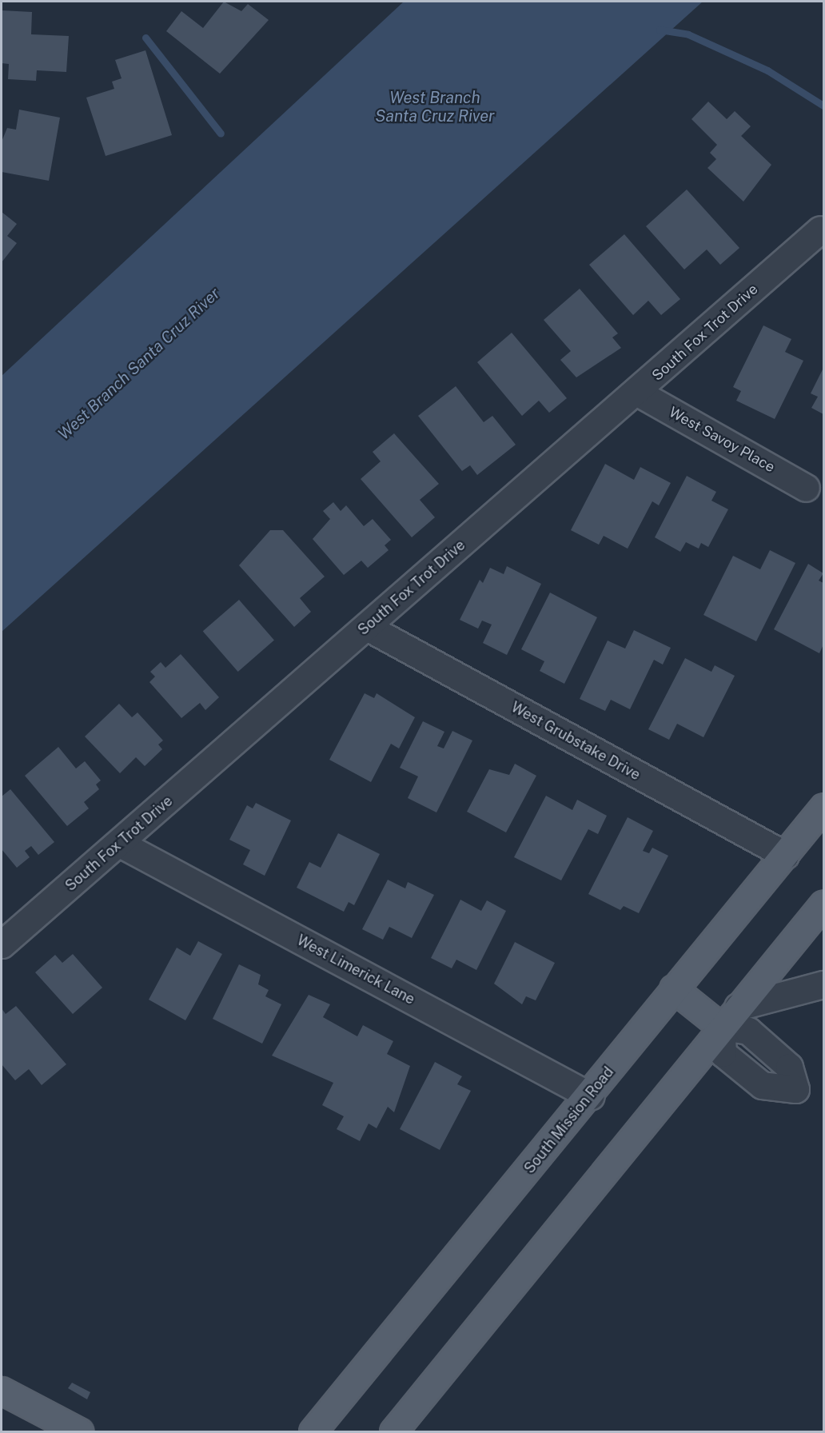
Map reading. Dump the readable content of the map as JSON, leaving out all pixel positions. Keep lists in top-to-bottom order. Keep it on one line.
{"streets":{"main road":["South Mission Road"],"street":["South Fox Trot Drive","West Savoy Place","West Grubstake Drive","West Limerick Lane"]},"crossings":[["South Fox Trot Drive","West Savoy Place"],["South Fox Trot Drive","West Grubstake Drive"],["South Fox Trot Drive","West Limerick Lane"],["West Grubstake Drive","South Mission Road"],["West Limerick Lane","South Mission Road"]],"water":["West Branch Santa Cruz River"]}
